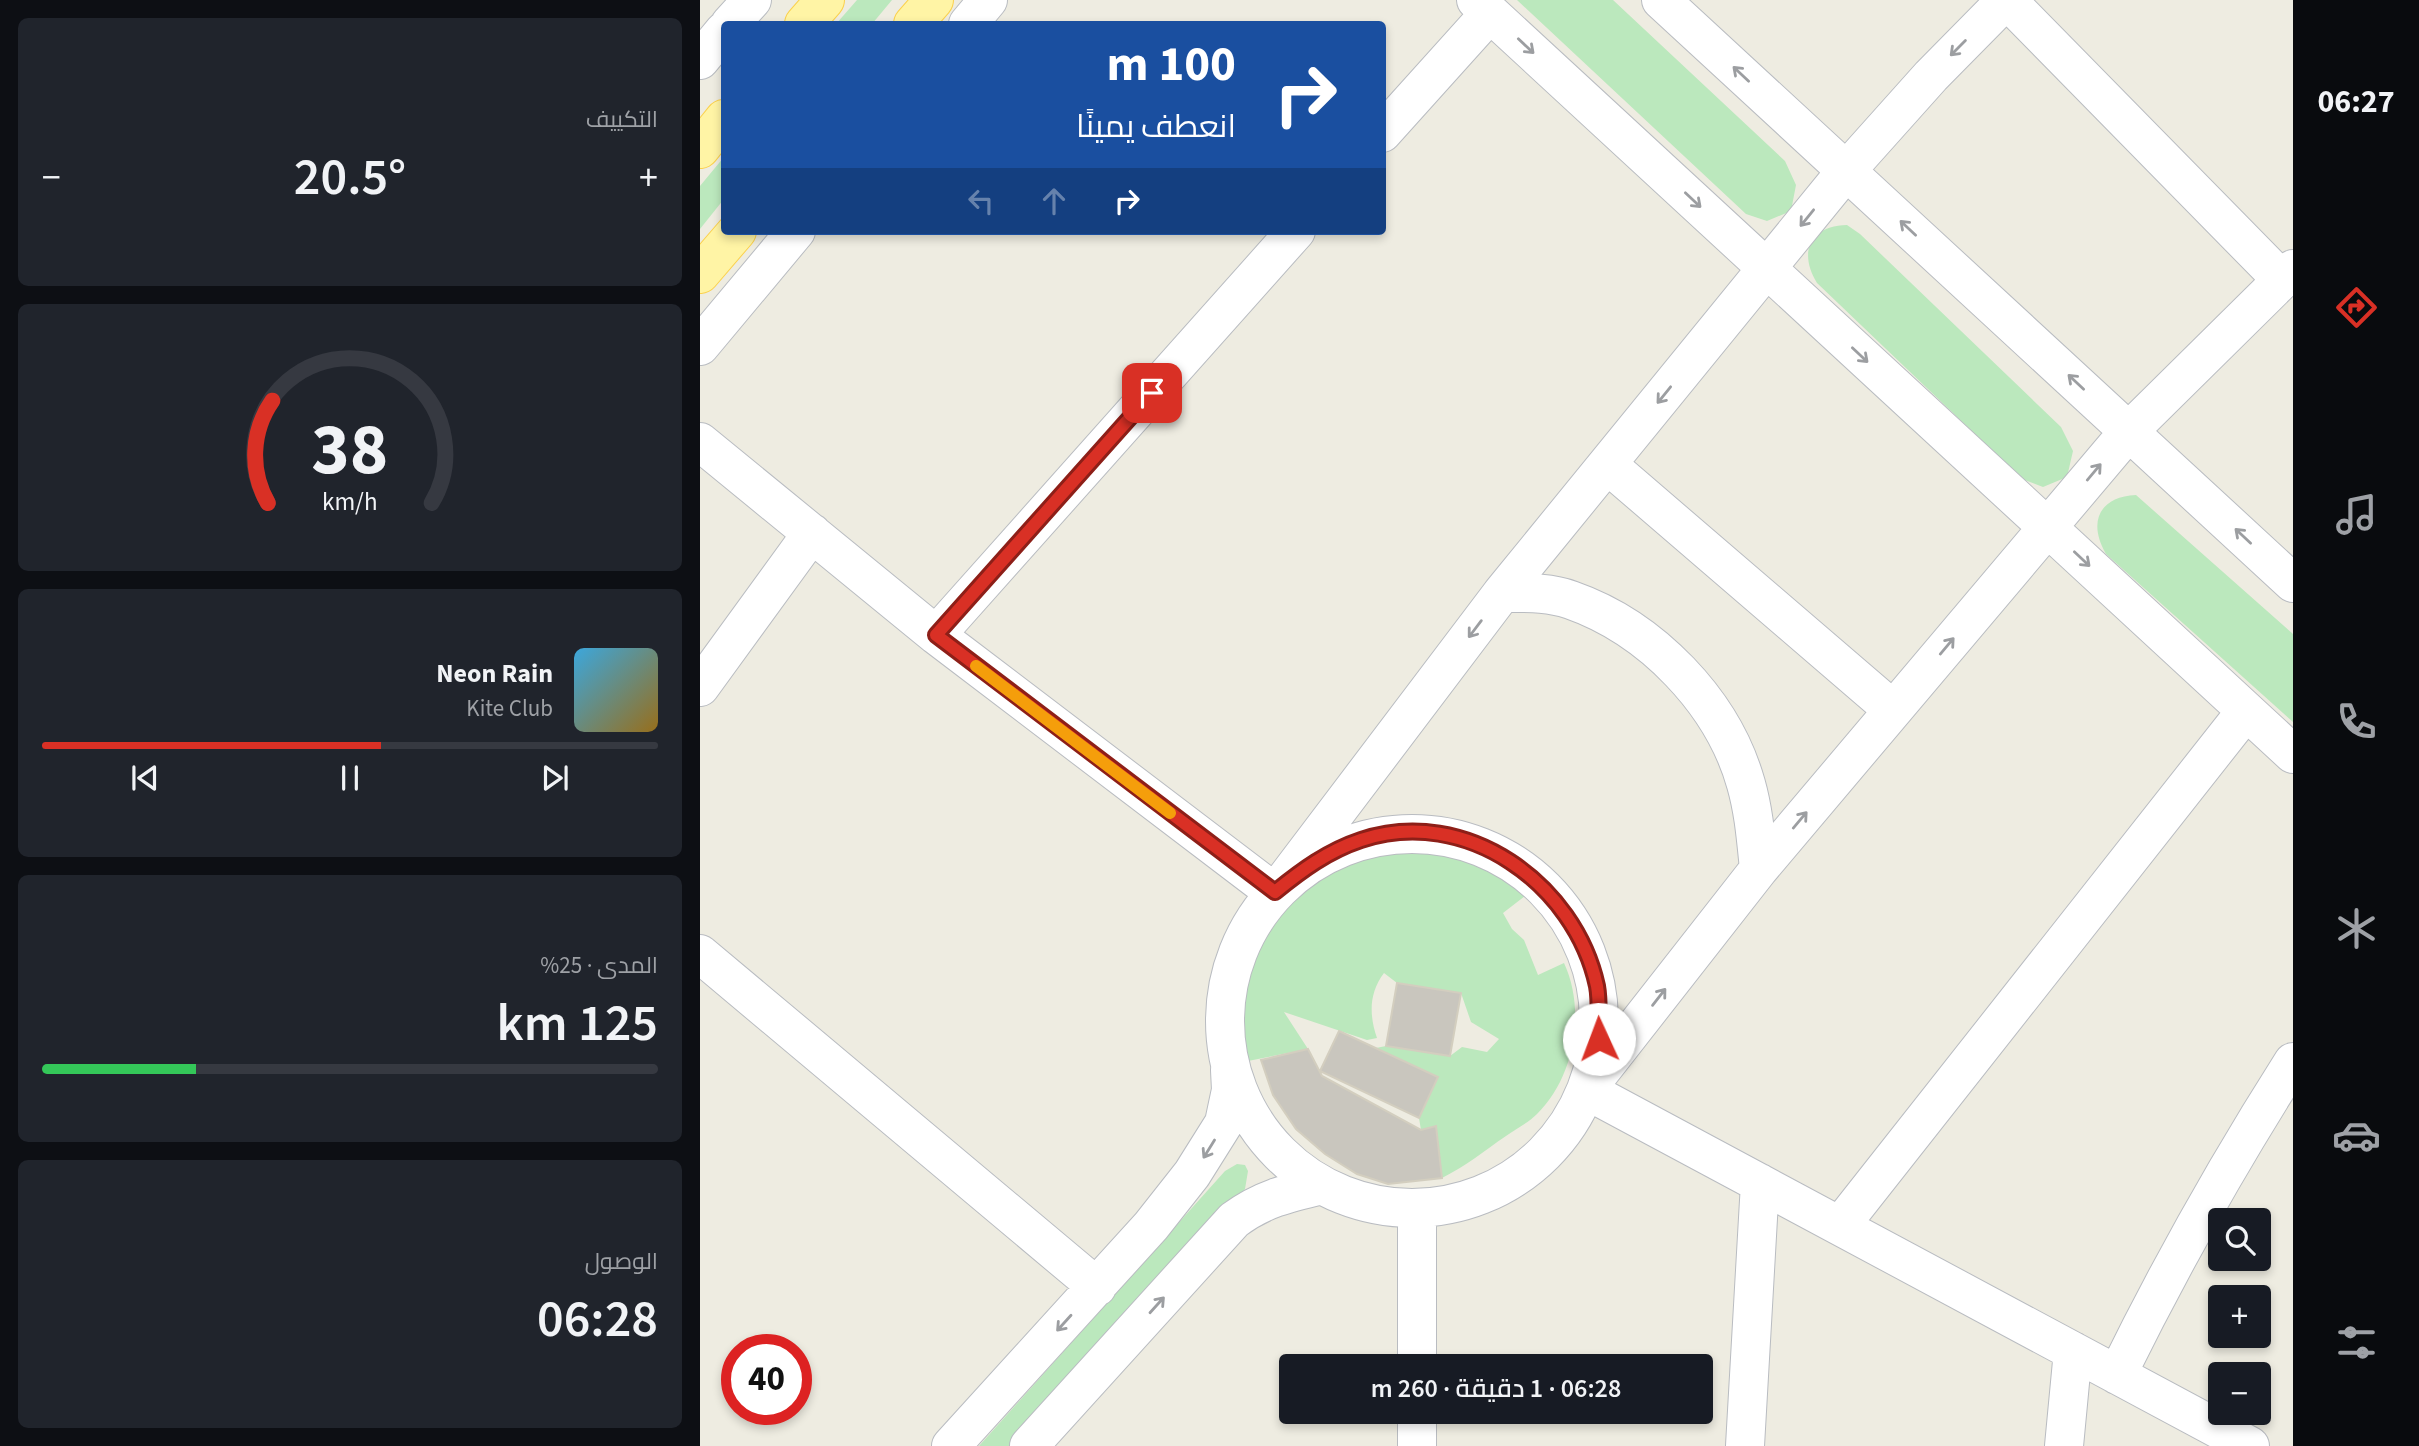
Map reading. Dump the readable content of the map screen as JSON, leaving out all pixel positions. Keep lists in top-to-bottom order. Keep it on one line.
{"page":{"tabs":"06:27","tile":["التكييف",["المدى · 25%","125 km"],["الوصول","06:28"]],"turn":["100 m","انعطف يمينًا"],"heat":["−","20.5°","+"],"song":["Neon Rain","Kite Club"],"map_buttons":["+","−"],"limit":"40","trip":"06:28 · 1 دقيقة · 260 m","gauge":["38","km/h"]}}
